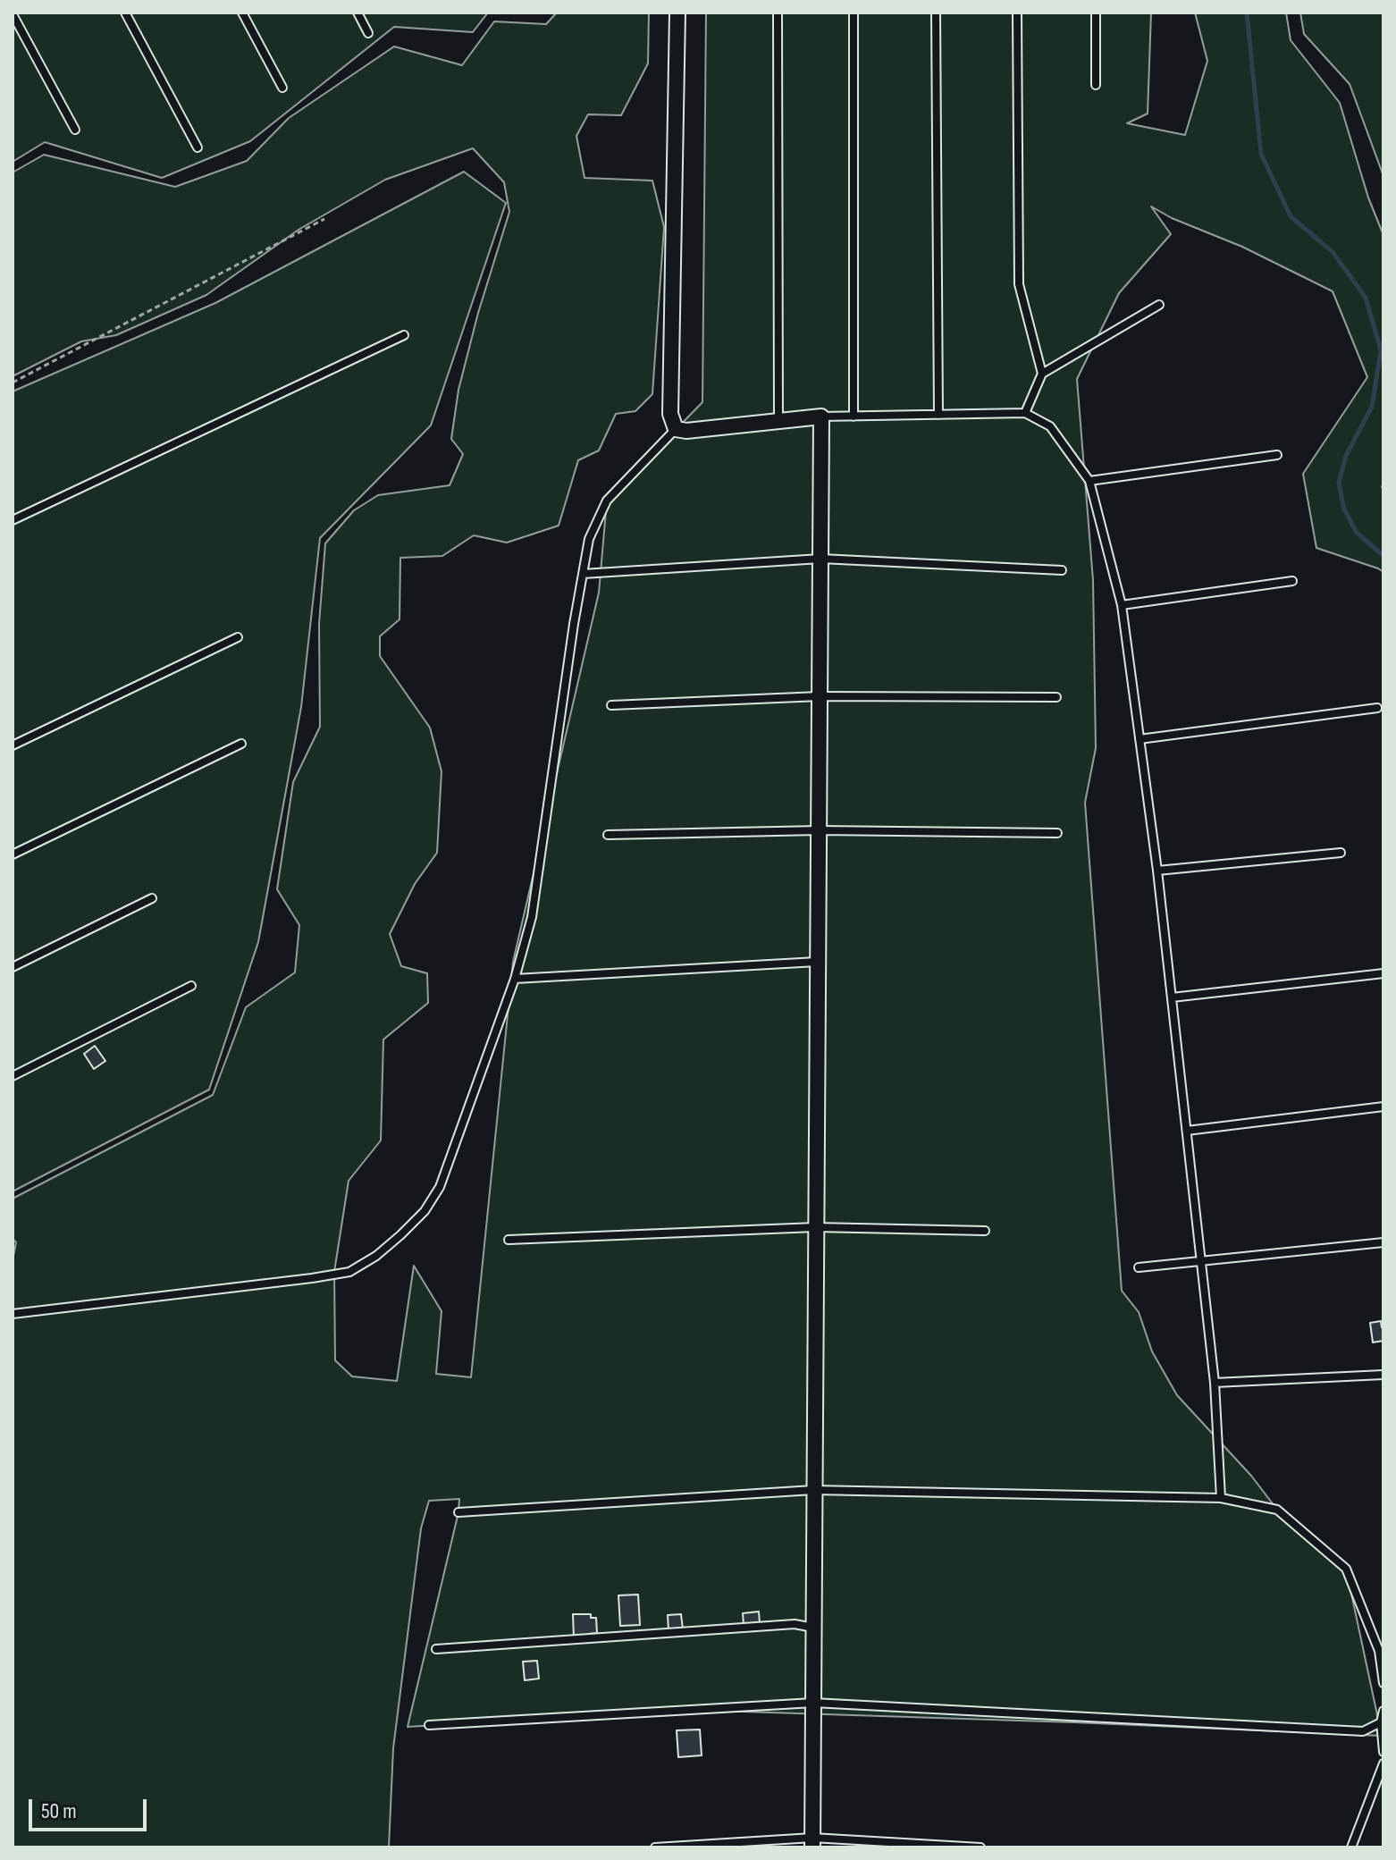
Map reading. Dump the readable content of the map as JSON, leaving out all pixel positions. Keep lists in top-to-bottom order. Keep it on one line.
{"scale_bar":"50 m"}
